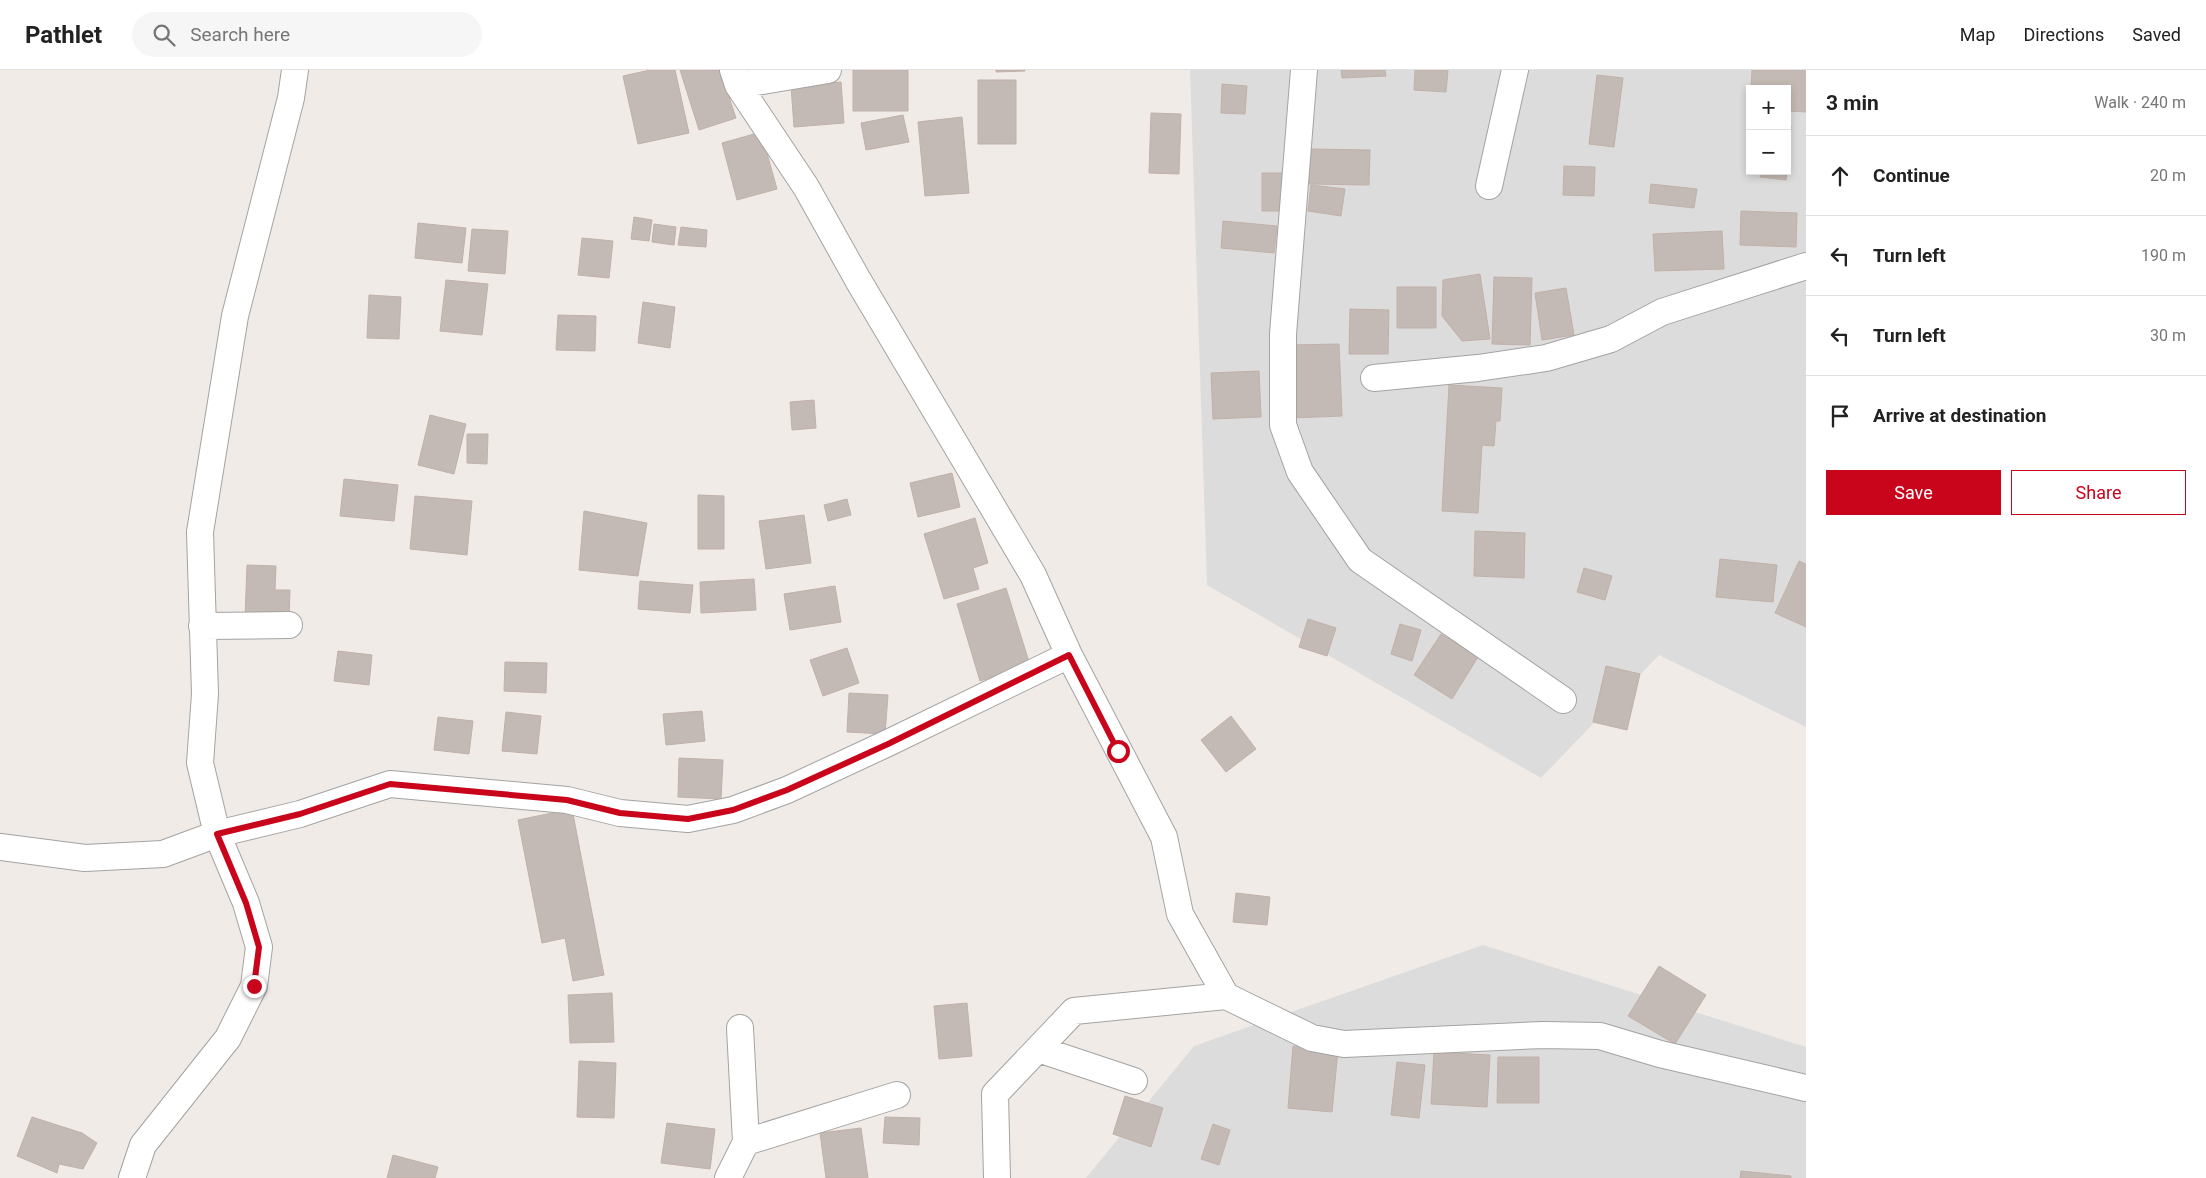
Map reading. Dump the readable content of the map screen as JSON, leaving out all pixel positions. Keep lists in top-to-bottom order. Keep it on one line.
{"page":{"header":"Pathlet","search":"Search here","nav":["Map","Directions","Saved"],"heading":["3 min","Walk · 240 m"],"map_buttons":["+","−"],"list":[["Continue","20 m"],["Turn left","190 m"],["Turn left","30 m"],"Arrive at destination"],"buttons":["Save","Share"]}}
